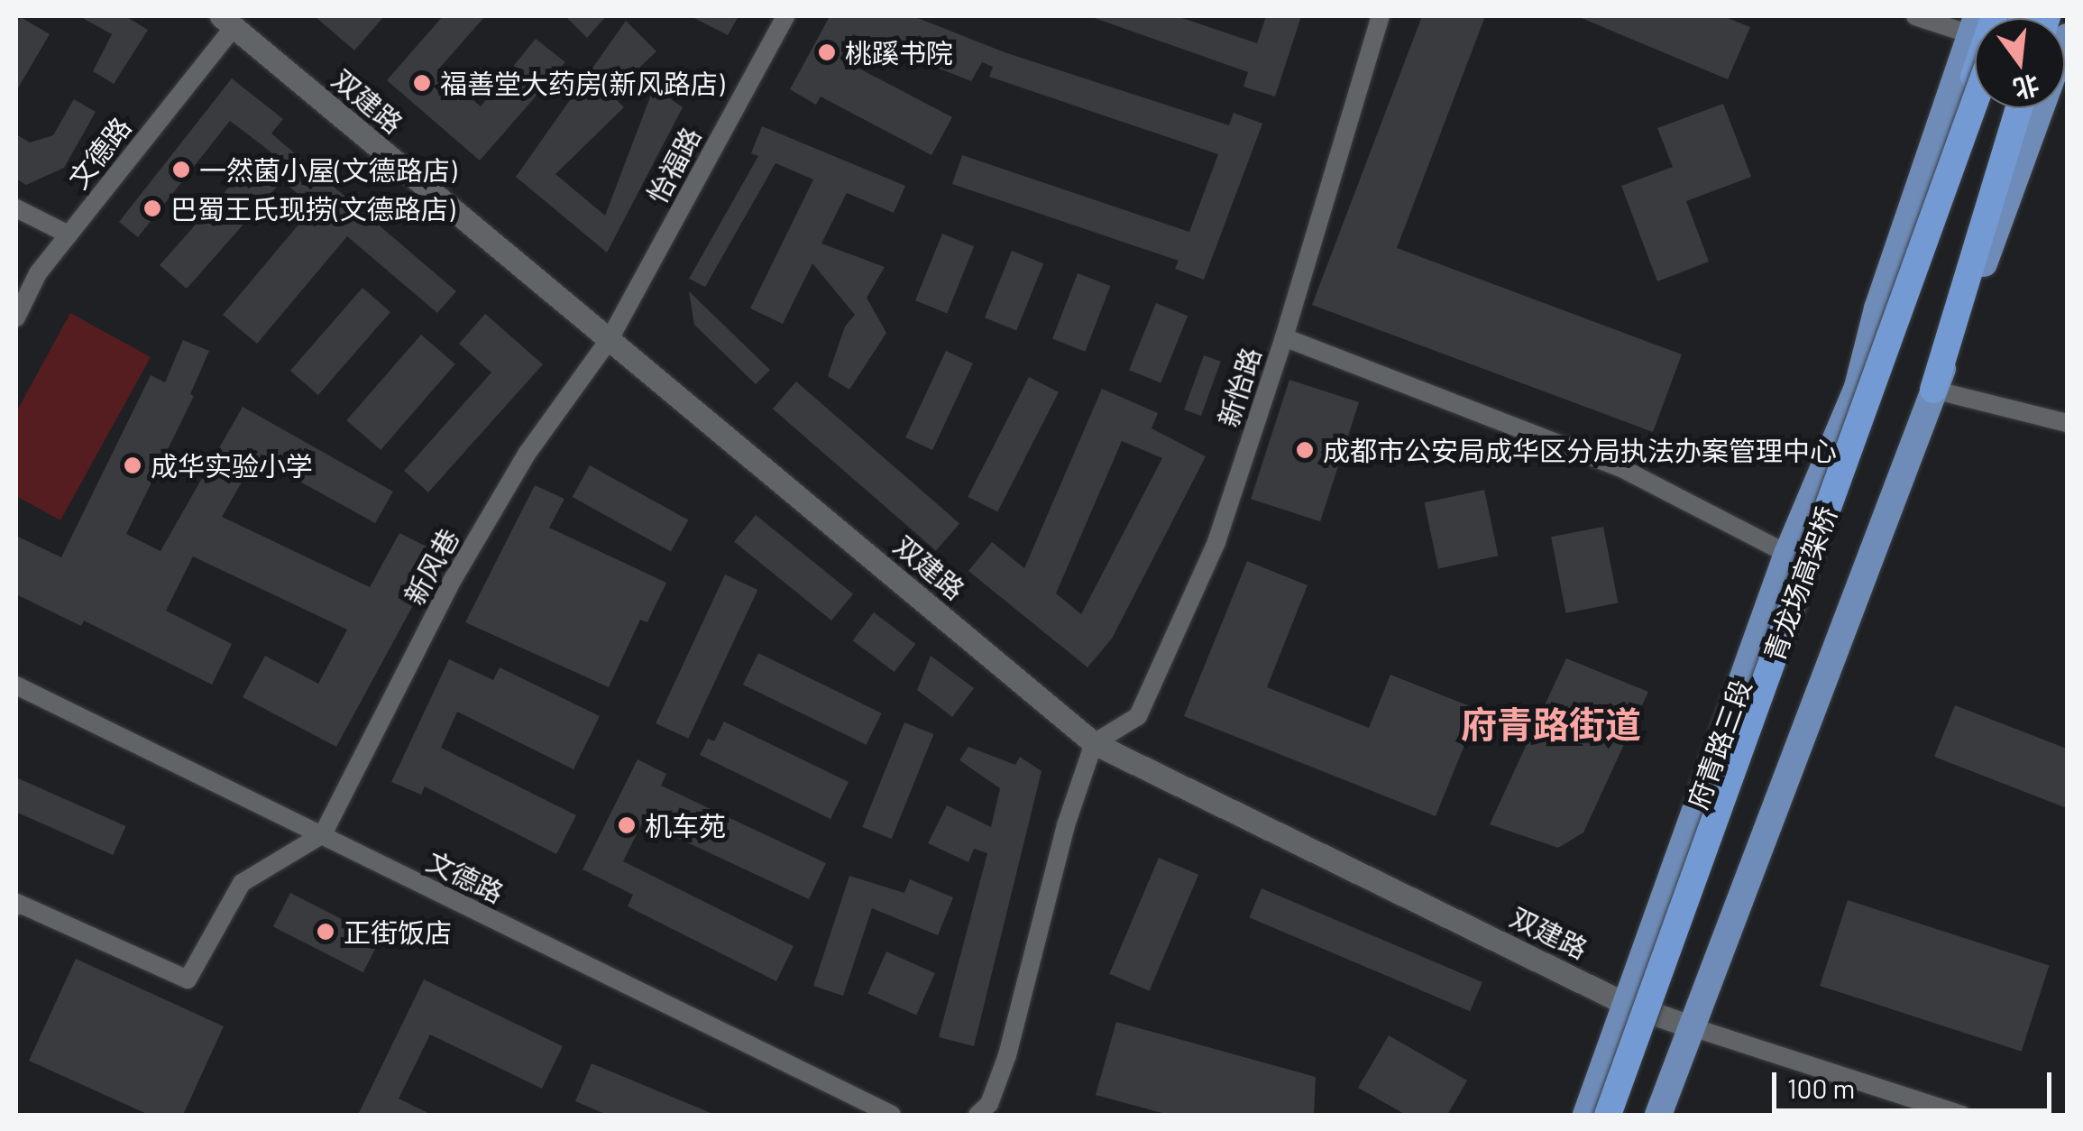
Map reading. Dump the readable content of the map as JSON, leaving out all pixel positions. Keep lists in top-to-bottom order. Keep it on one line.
{"streets":{"highway":["青龙场高架桥"],"main road":["府青路三段"],"street":["双建路","文德路","怡福路","新怡路","新风巷"]},"crossings":[["双建路","文德路"],["双建路","怡福路"],["双建路","新怡路"],["双建路","新风巷"],["双建路","府青路三段"],["文德路","新风巷"],["怡福路","新风巷"]],"districts":["府青路街道"],"places":["桃蹊书院","福善堂大药房(新风路店)","一然菌小屋(文德路店)","巴蜀王氏现捞(文德路店)","成都市公安局成华区分局执法办案管理中心","成华实验小学","机车苑","正街饭店"],"scale_bar":"100 m","north":"bottom"}
